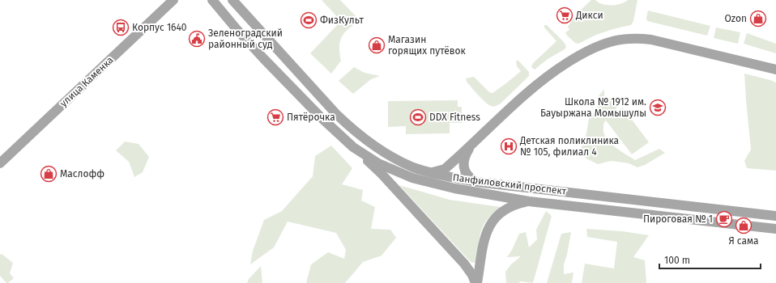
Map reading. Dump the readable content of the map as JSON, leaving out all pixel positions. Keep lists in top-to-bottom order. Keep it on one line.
{"streets":{"main road":["улица Каменка","Панфиловский проспект"]},"places":{"supermarket":["Дикси","Пятёрочка"],"shop":["Ozon","Магазин горящих путёвок","Маслофф","Я сама"],"sports":["ФизКульт","DDX Fitness"],"bus stop":["Корпус 1640"],"public building":["Зеленоградский районный суд"],"school or university":["Школа № 1912 им. Бауыржана Момышулы"],"hospital":["Детская поликлиника № 105, филиал 4"],"cafe":["Пироговая № 1"]},"scale_bar":"100 m"}
